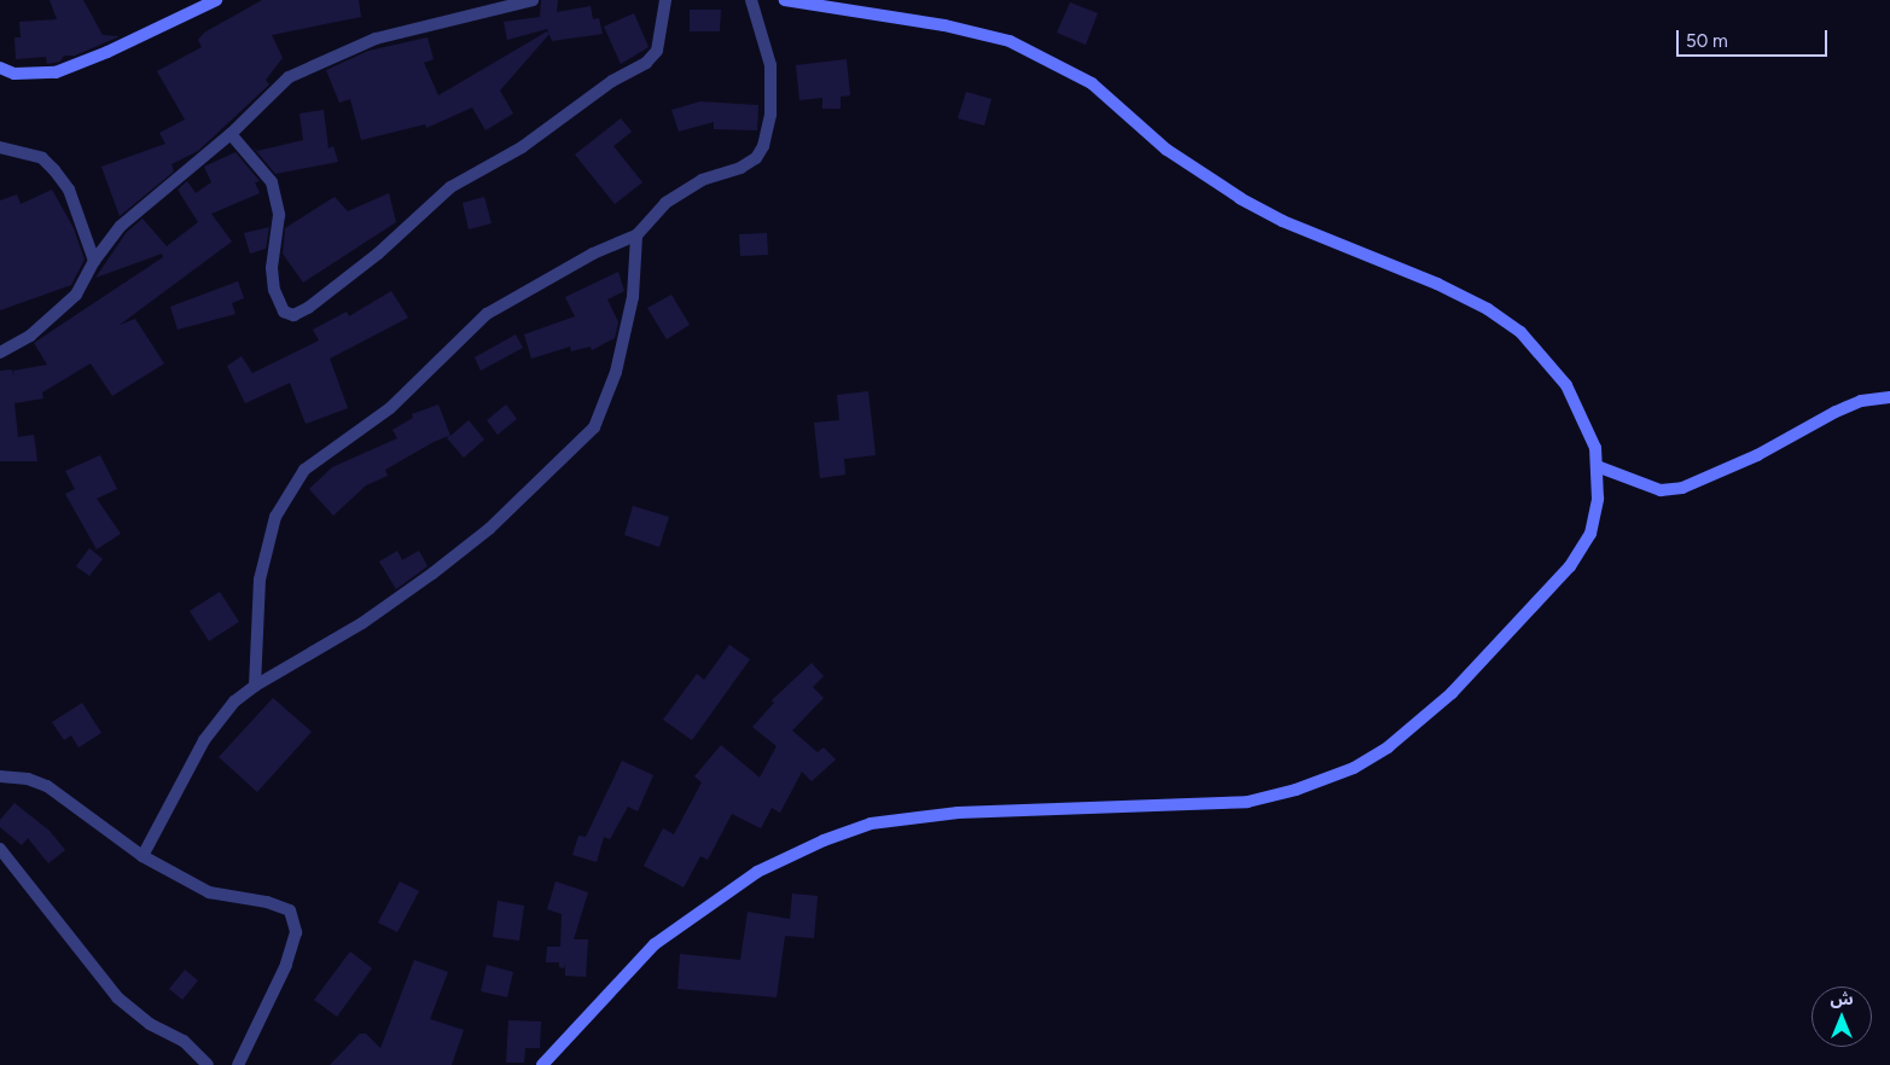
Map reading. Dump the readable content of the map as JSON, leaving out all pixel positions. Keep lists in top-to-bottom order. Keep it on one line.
{"scale_bar":"50 m","north":"top"}
